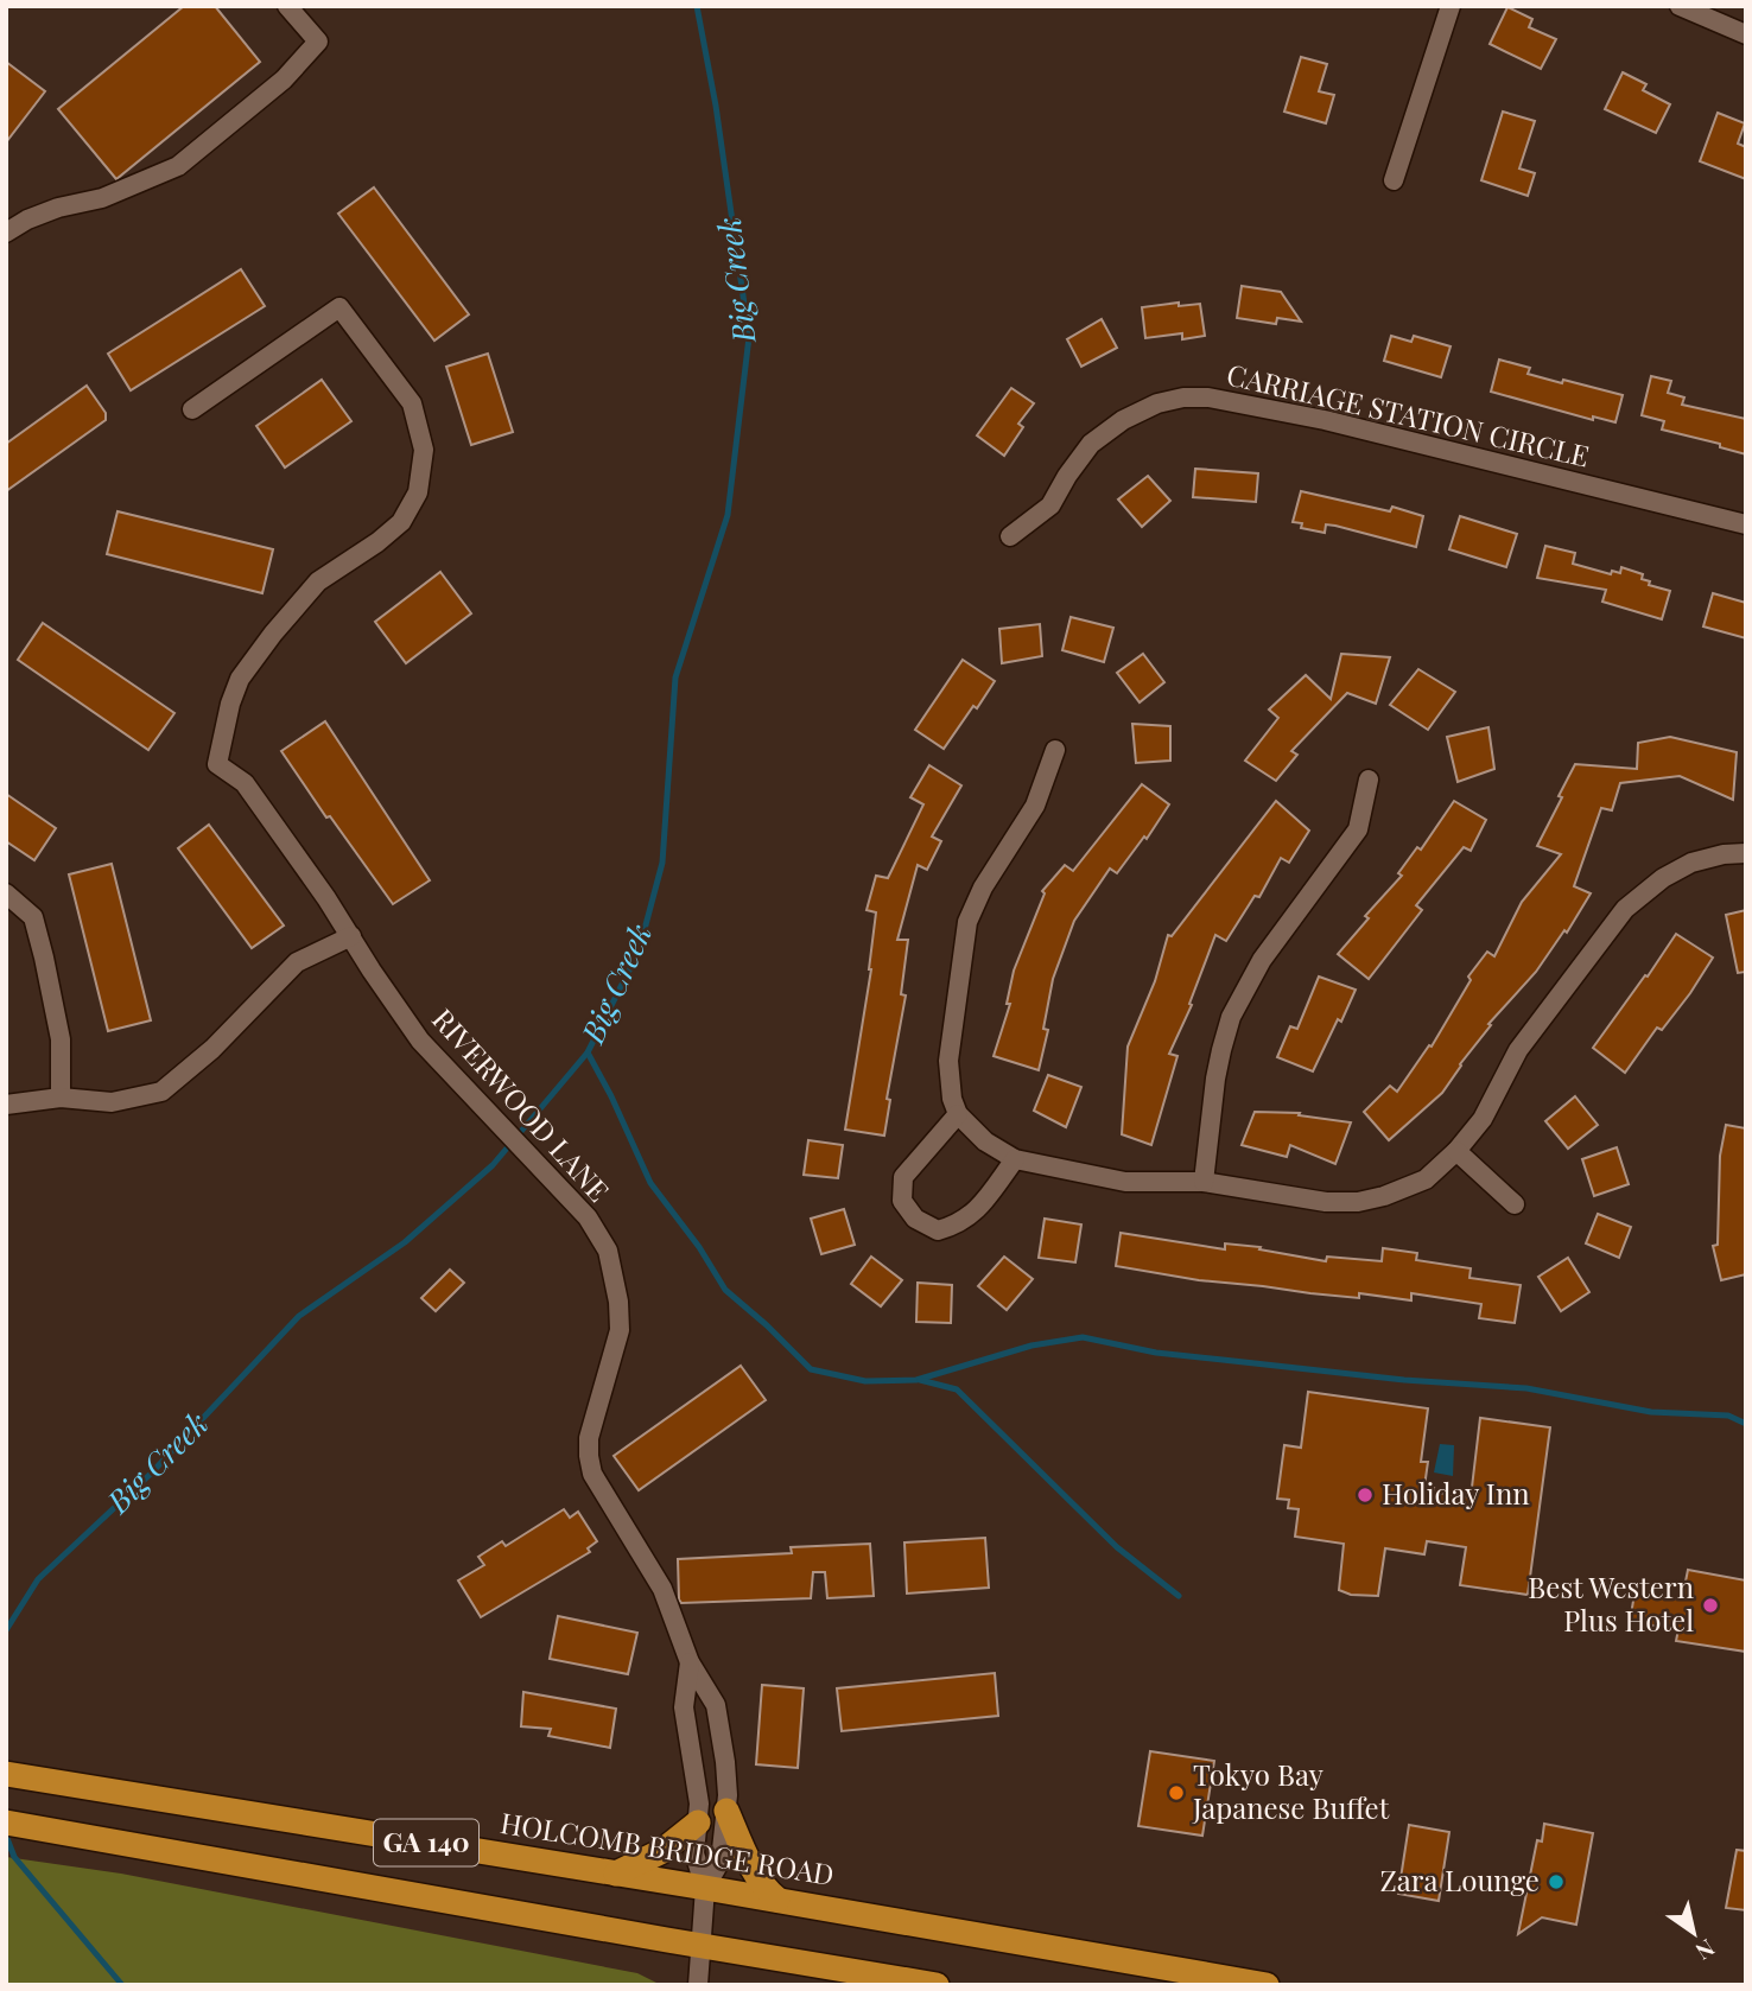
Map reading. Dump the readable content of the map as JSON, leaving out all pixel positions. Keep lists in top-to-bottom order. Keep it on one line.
{"streets":{"main road":["GA 140","HOLCOMB BRIDGE ROAD"],"street":["CARRIAGE STATION CIRCLE","RIVERWOOD LANE"]},"crossings":[["RIVERWOOD LANE","HOLCOMB BRIDGE ROAD"]],"water":["Big Creek"],"places":["Holiday Inn","Best Western Plus Hotel","Tokyo Bay Japanese Buffet","Zara Lounge"],"north":"bottom right"}
